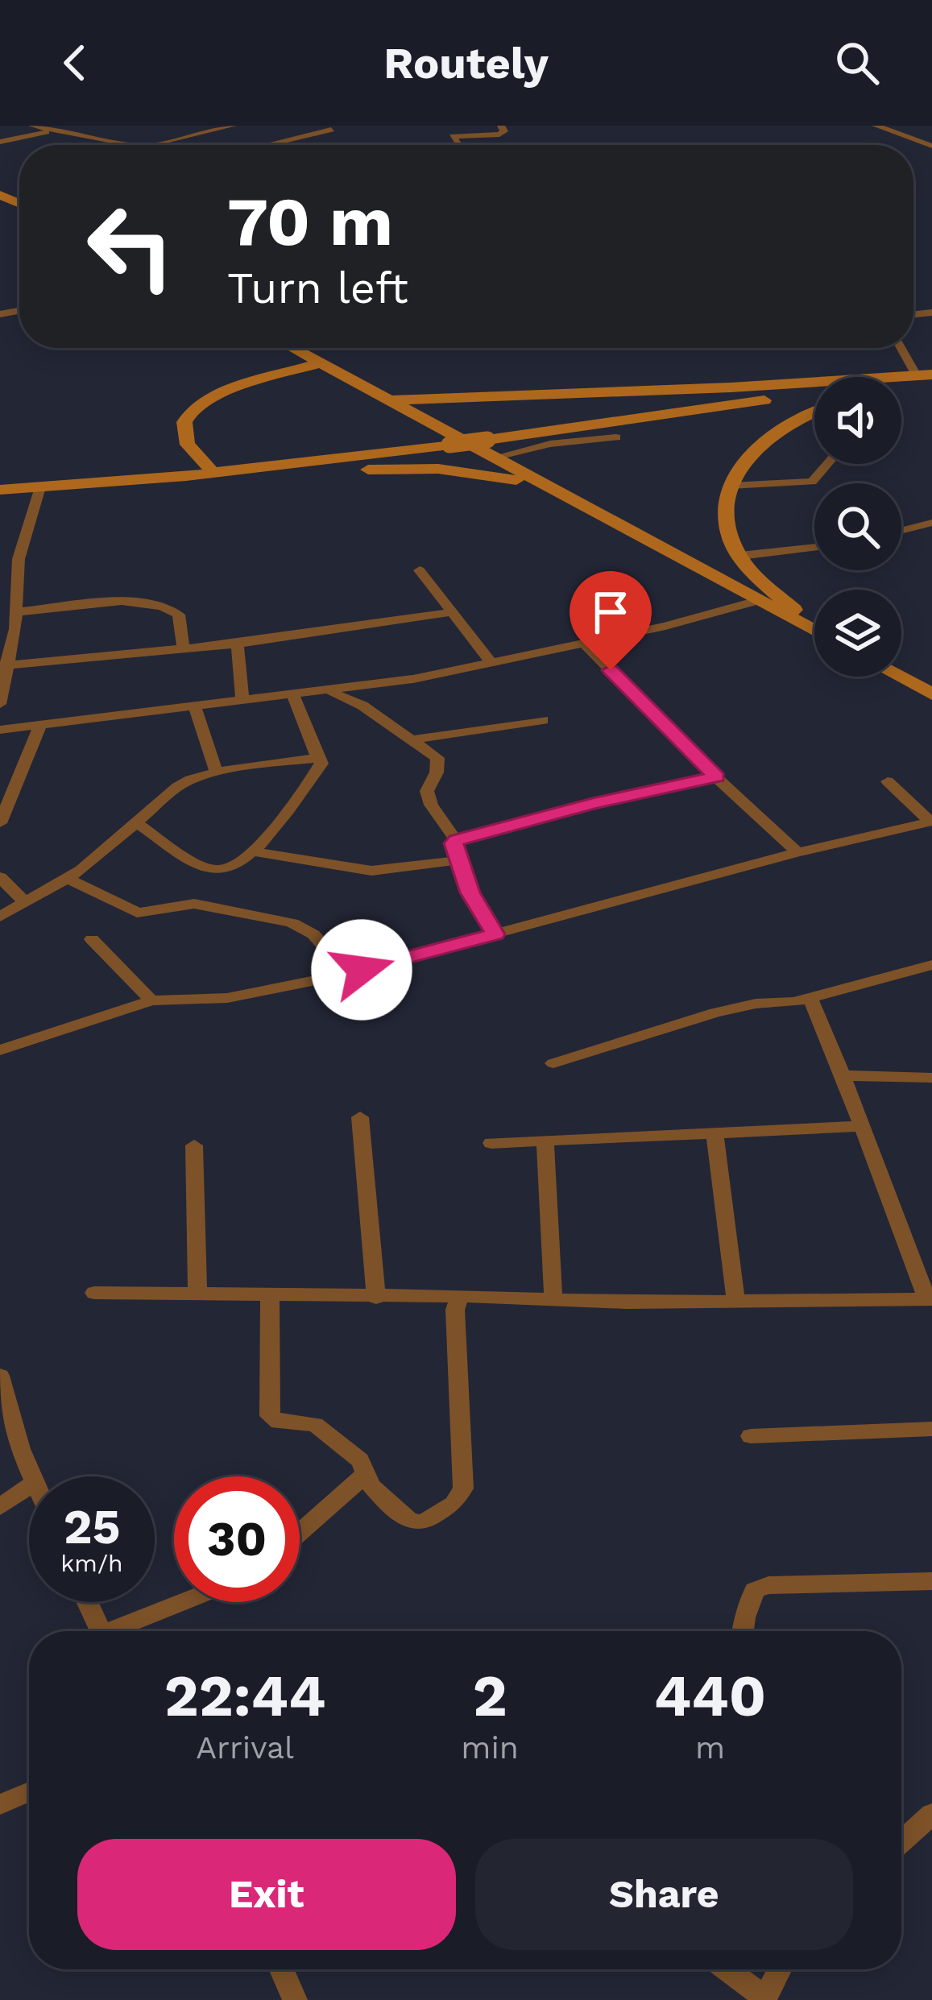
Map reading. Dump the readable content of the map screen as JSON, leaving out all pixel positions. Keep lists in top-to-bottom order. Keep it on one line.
{"page":{"header":"Routely","turn":["70 m","Turn left"],"speed":"25 km/h","limit":"30","eta":["22:44","Arrival","2","min","440","m"],"buttons":["Exit","Share"]}}
